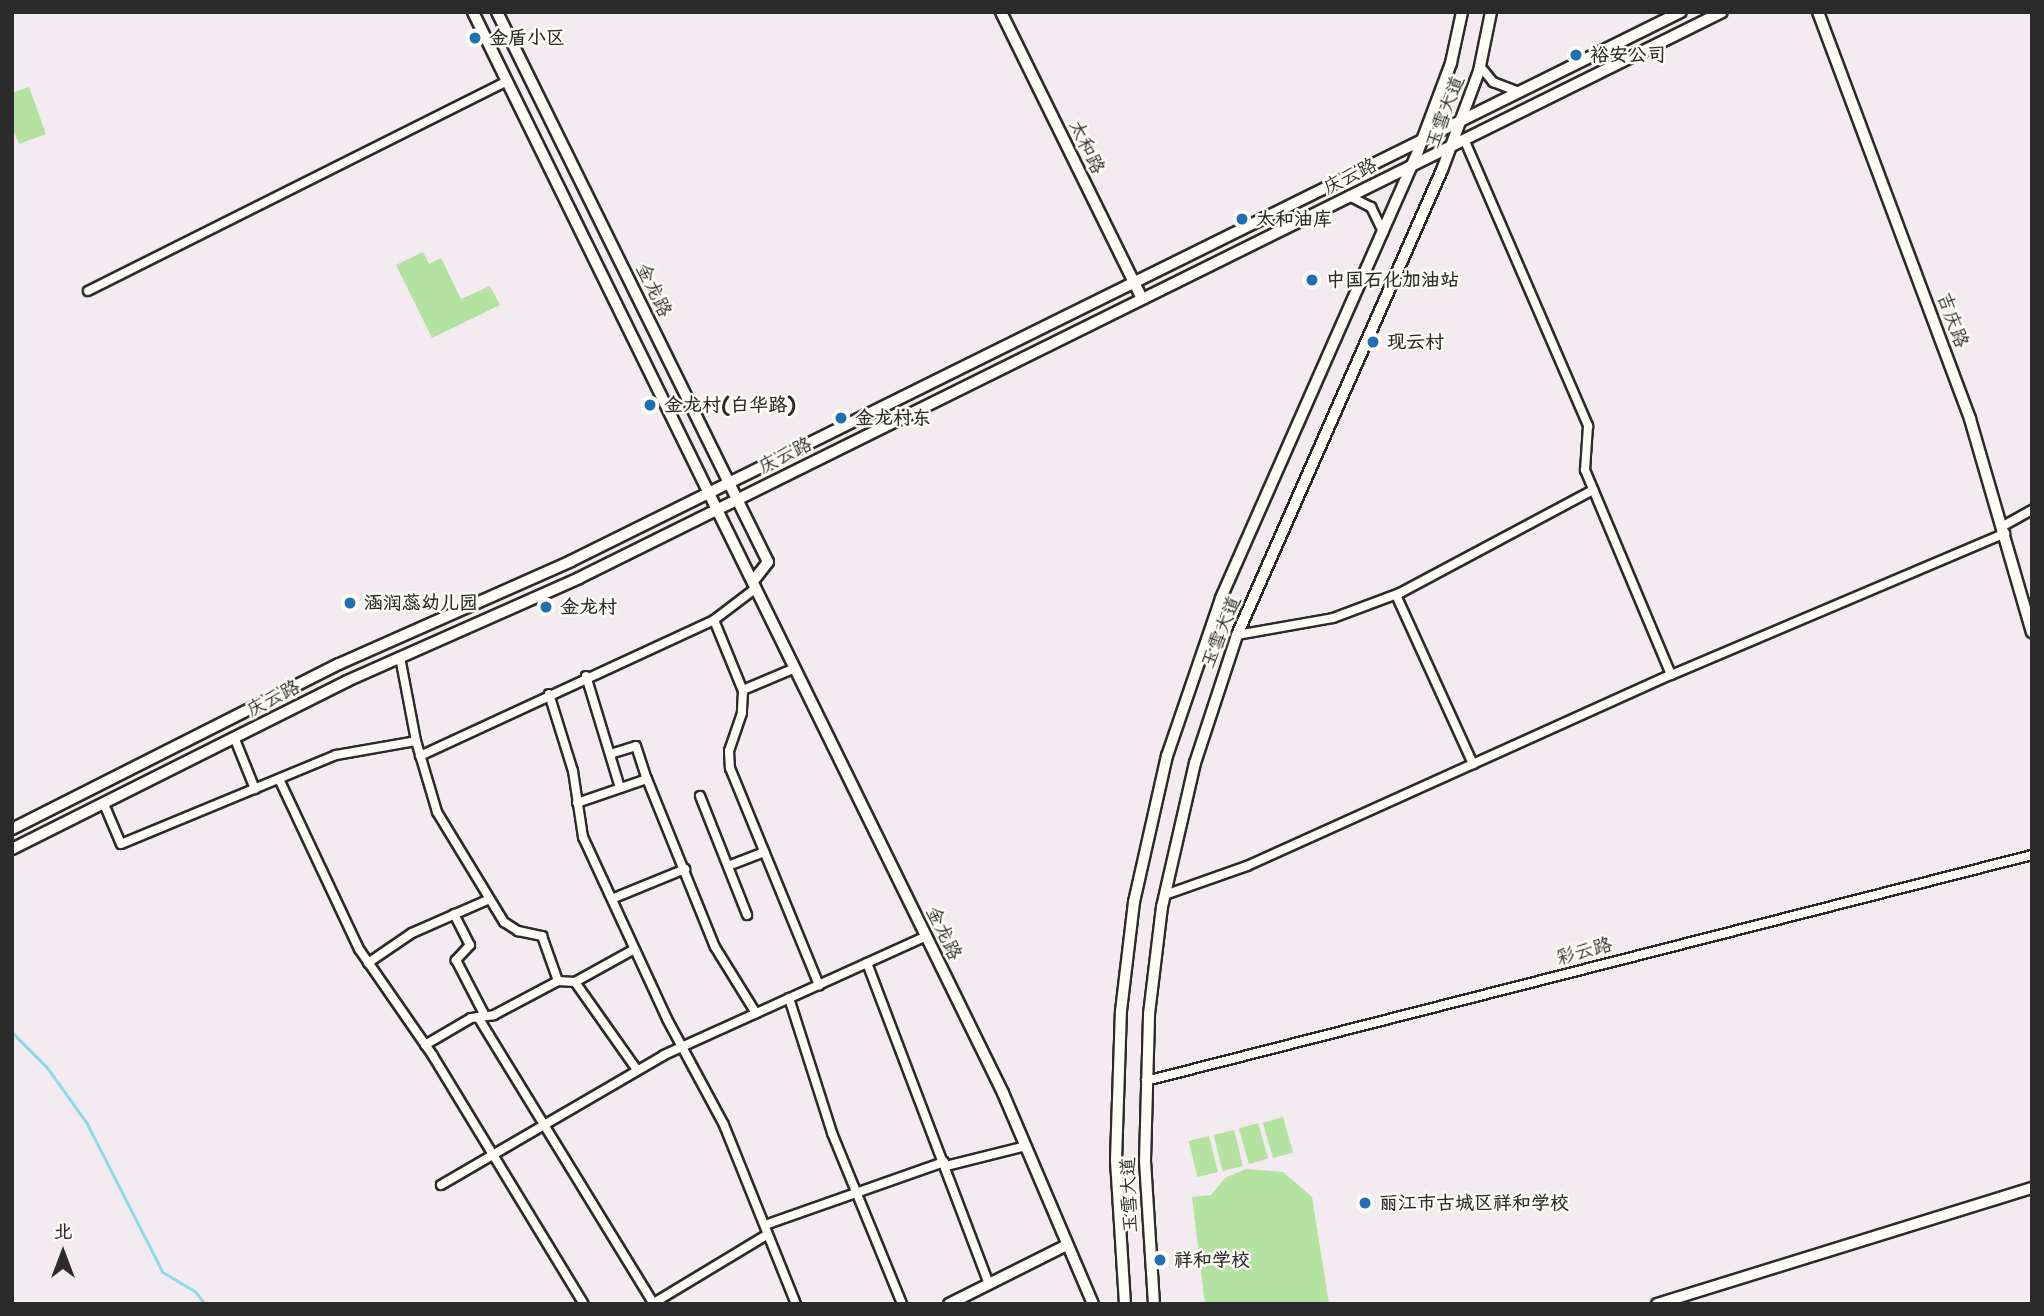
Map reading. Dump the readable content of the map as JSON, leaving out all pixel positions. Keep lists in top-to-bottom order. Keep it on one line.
{"streets":{"main road":["玉雪大道","太和路","庆云路","金龙路","吉庆路"],"street":["彩云路"]},"crossings":[["玉雪大道","庆云路"],["玉雪大道","彩云路"],["太和路","庆云路"],["庆云路","金龙路"]],"places":["金盾小区","裕安公司","太和油库","中国石化加油站","现云村","金龙村(白华路)","金龙村东","涵润蕊幼儿园","金龙村","丽江市古城区祥和学校","祥和学校"],"north":"top"}
